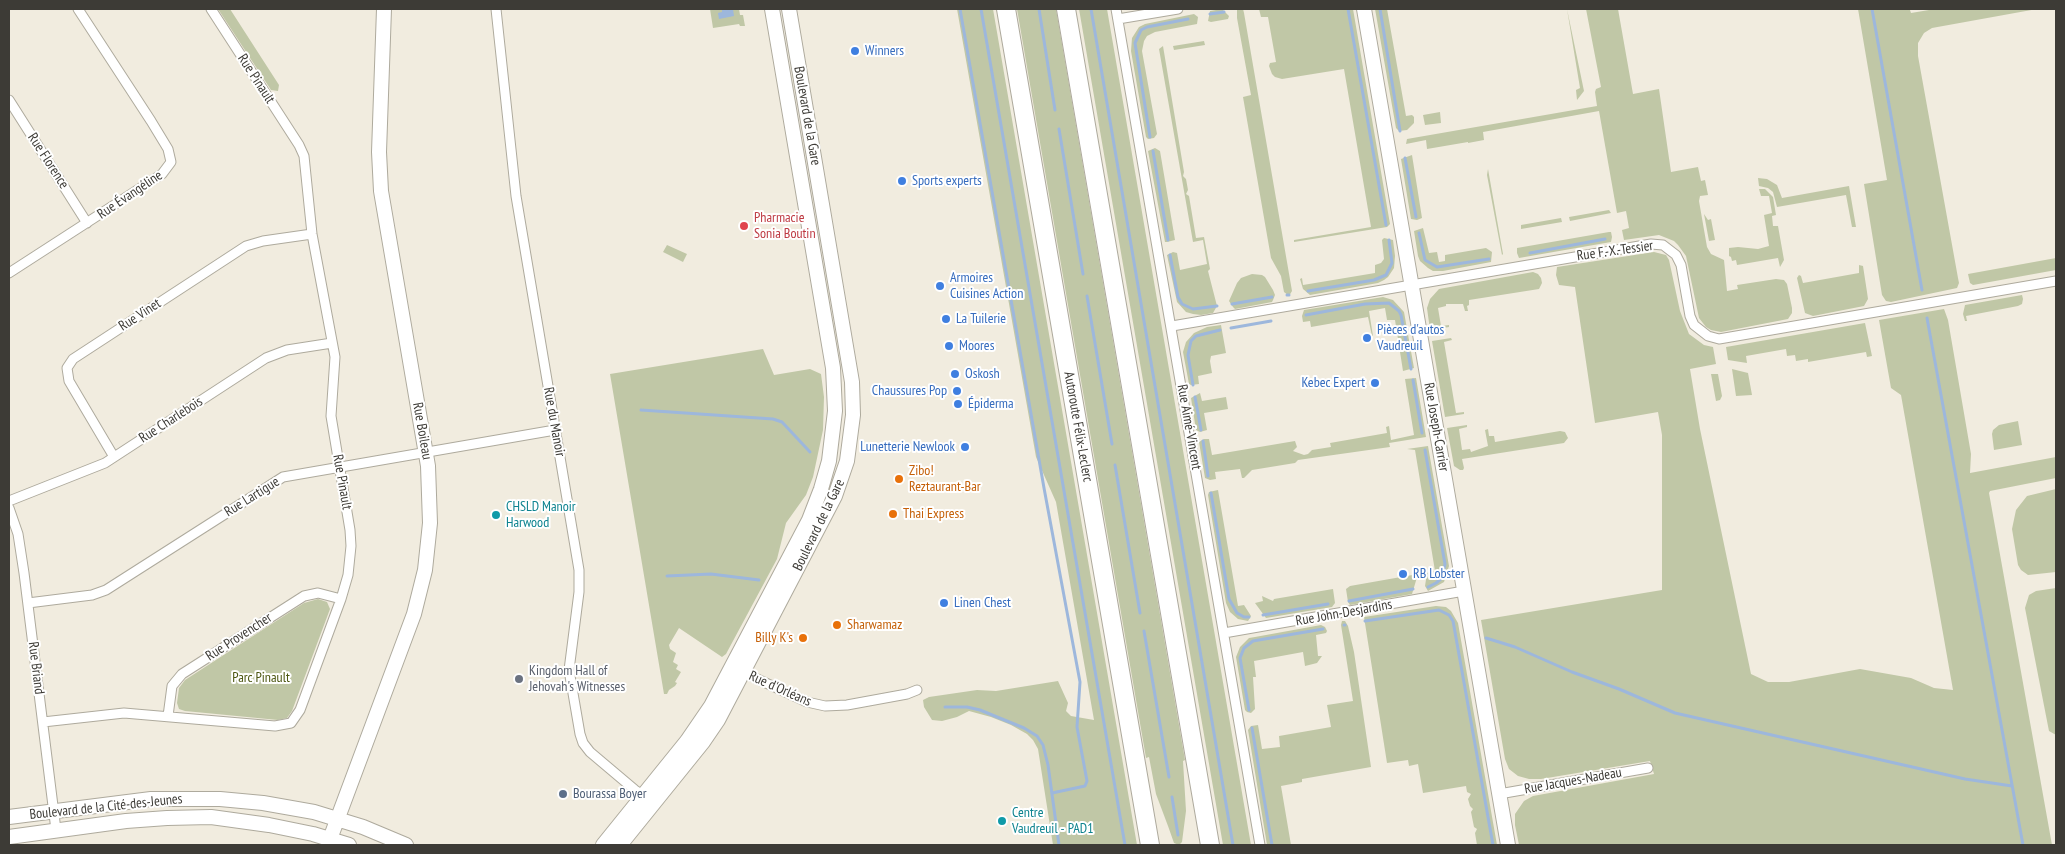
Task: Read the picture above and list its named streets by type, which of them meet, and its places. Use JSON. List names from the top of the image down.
{
  "streets": {
    "highway": ["Autoroute Félix-Leclerc"],
    "main road": [
      "Boulevard de la Gare",
      "Rue Joseph-Carrier",
      "Rue Boileau",
      "Boulevard de la Cité-des-Jeunes"
    ],
    "street": [
      "Rue Pinault",
      "Rue Florence",
      "Rue Évangéline",
      "Rue F.-X.-Tessier",
      "Rue Vinet",
      "Rue Charlebois",
      "Rue du Manoir",
      "Rue Aimé-Vincent",
      "Rue Lartigue",
      "Rue John-Desjardins",
      "Rue Provencher",
      "Rue Briand",
      "Rue d'Orléans",
      "Rue Jacques-Nadeau"
    ]
  },
  "crossings": [
    ["Rue Pinault", "Rue Vinet"],
    ["Rue Pinault", "Rue Charlebois"],
    ["Rue Pinault", "Rue Lartigue"],
    ["Rue Pinault", "Rue Provencher"],
    ["Rue Pinault", "Rue Briand"],
    ["Boulevard de la Gare", "Rue du Manoir"],
    ["Boulevard de la Gare", "Rue d'Orléans"],
    ["Rue Florence", "Rue Évangéline"],
    ["Rue F.-X.-Tessier", "Rue Aimé-Vincent"],
    ["Rue F.-X.-Tessier", "Rue Joseph-Carrier"],
    ["Rue Vinet", "Rue Charlebois"],
    ["Rue du Manoir", "Rue Lartigue"],
    ["Rue Aimé-Vincent", "Rue John-Desjardins"],
    ["Rue Joseph-Carrier", "Rue John-Desjardins"],
    ["Rue Joseph-Carrier", "Rue Jacques-Nadeau"],
    ["Rue Boileau", "Rue Lartigue"],
    ["Rue Boileau", "Boulevard de la Cité-des-Jeunes"],
    ["Rue Lartigue", "Rue Briand"],
    ["Rue Briand", "Boulevard de la Cité-des-Jeunes"]
  ],
  "parks": ["Parc Pinault"],
  "places": [
    "Winners",
    "Sports experts",
    "Pharmacie Sonia Boutin",
    "Armoires Cuisines Action",
    "La Tuilerie",
    "Pièces d'autos Vaudreuil",
    "Moores",
    "Oskosh",
    "Kebec Expert",
    "Chaussures Pop",
    "Épiderma",
    "Lunetterie Newlook",
    "Zibo! Reztaurant-Bar",
    "Thai Express",
    "CHSLD Manoir Harwood",
    "RB Lobster",
    "Linen Chest",
    "Sharwamaz",
    "Billy K's",
    "Kingdom Hall of Jehovah's Witnesses",
    "Bourassa Boyer",
    "Centre Vaudreuil - PAD1"
  ]
}
